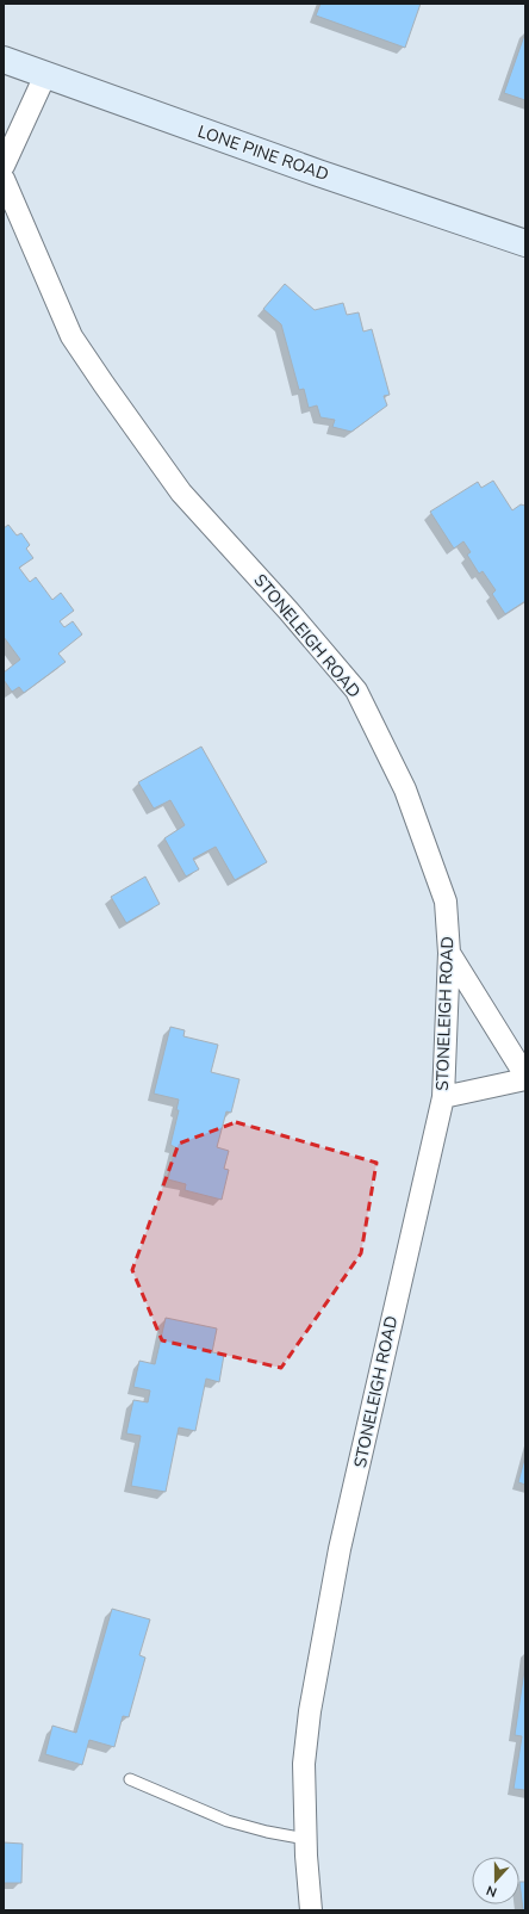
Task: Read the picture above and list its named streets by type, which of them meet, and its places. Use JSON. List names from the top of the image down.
{
  "streets": {
    "street": ["LONE PINE ROAD", "STONELEIGH ROAD"]
  },
  "north": "bottom"
}
